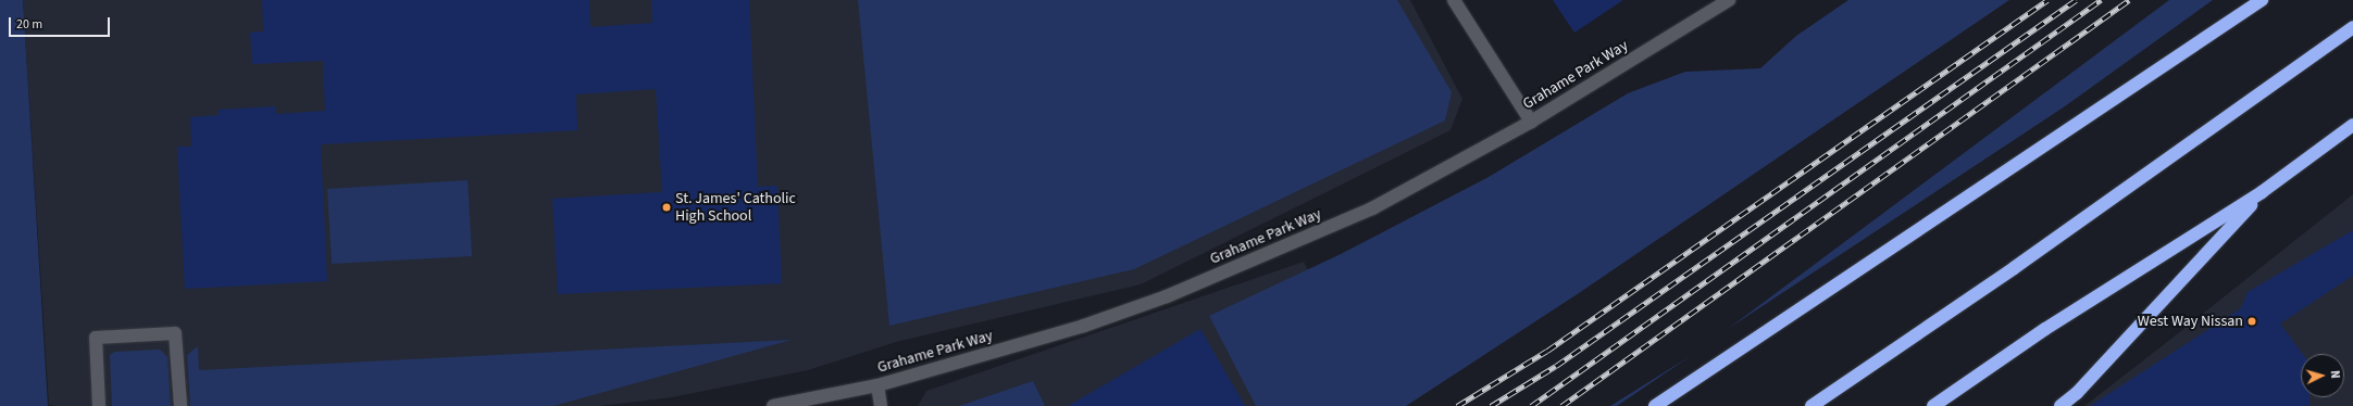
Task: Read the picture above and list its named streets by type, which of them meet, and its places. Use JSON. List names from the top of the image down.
{
  "streets": {
    "street": ["Grahame Park Way"]
  },
  "places": ["St. James' Catholic High School", "West Way Nissan"],
  "scale_bar": "20 m",
  "north": "right"
}
